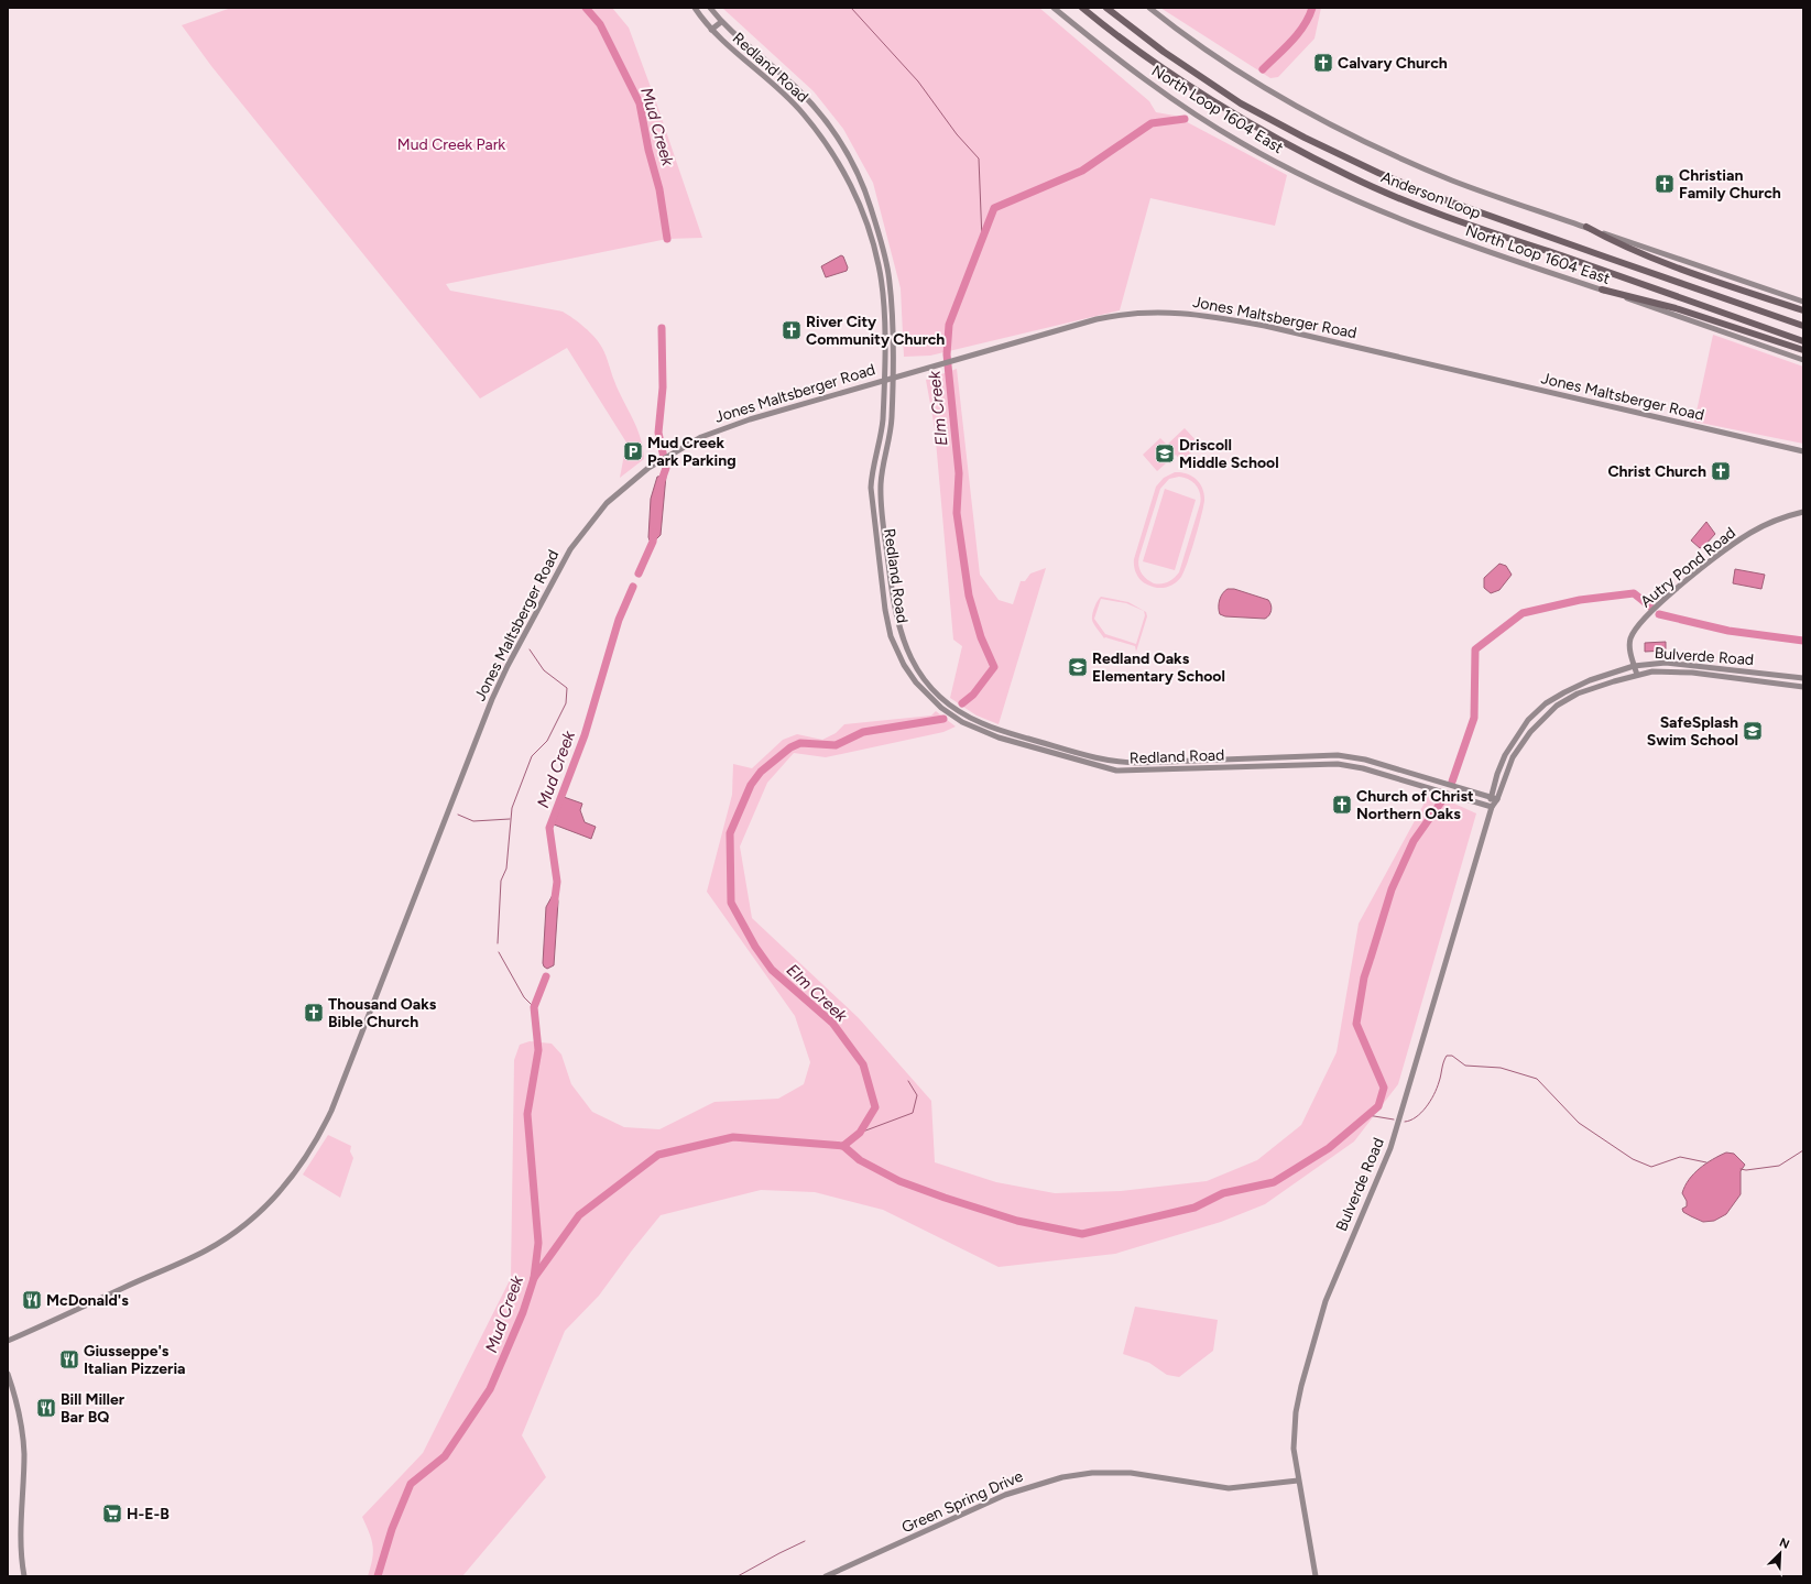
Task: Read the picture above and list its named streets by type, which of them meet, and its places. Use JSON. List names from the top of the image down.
{
  "streets": {
    "highway": ["Anderson Loop"],
    "main road": [
      "Redland Road",
      "North Loop 1604 East",
      "Jones Maltsberger Road",
      "Autry Pond Road",
      "Bulverde Road",
      "Green Spring Drive"
    ]
  },
  "crossings": [
    ["Redland Road", "Jones Maltsberger Road"],
    ["Redland Road", "Bulverde Road"],
    ["Autry Pond Road", "Bulverde Road"],
    ["Bulverde Road", "Green Spring Drive"]
  ],
  "water": ["Mud Creek", "Elm Creek"],
  "parks": ["Mud Creek Park"],
  "places": {
    "church": [
      "Calvary Church",
      "Christian Family Church",
      "River City Community Church",
      "Christ Church",
      "Church of Christ Northern Oaks",
      "Thousand Oaks Bible Church"
    ],
    "parking": ["Mud Creek Park Parking"],
    "school or university": ["Driscoll Middle School", "Redland Oaks Elementary School", "SafeSplash Swim School"],
    "restaurant": ["McDonald's", "Giusseppe's Italian Pizzeria", "Bill Miller Bar BQ"],
    "supermarket": ["H-E-B"]
  },
  "north": "top right"
}
